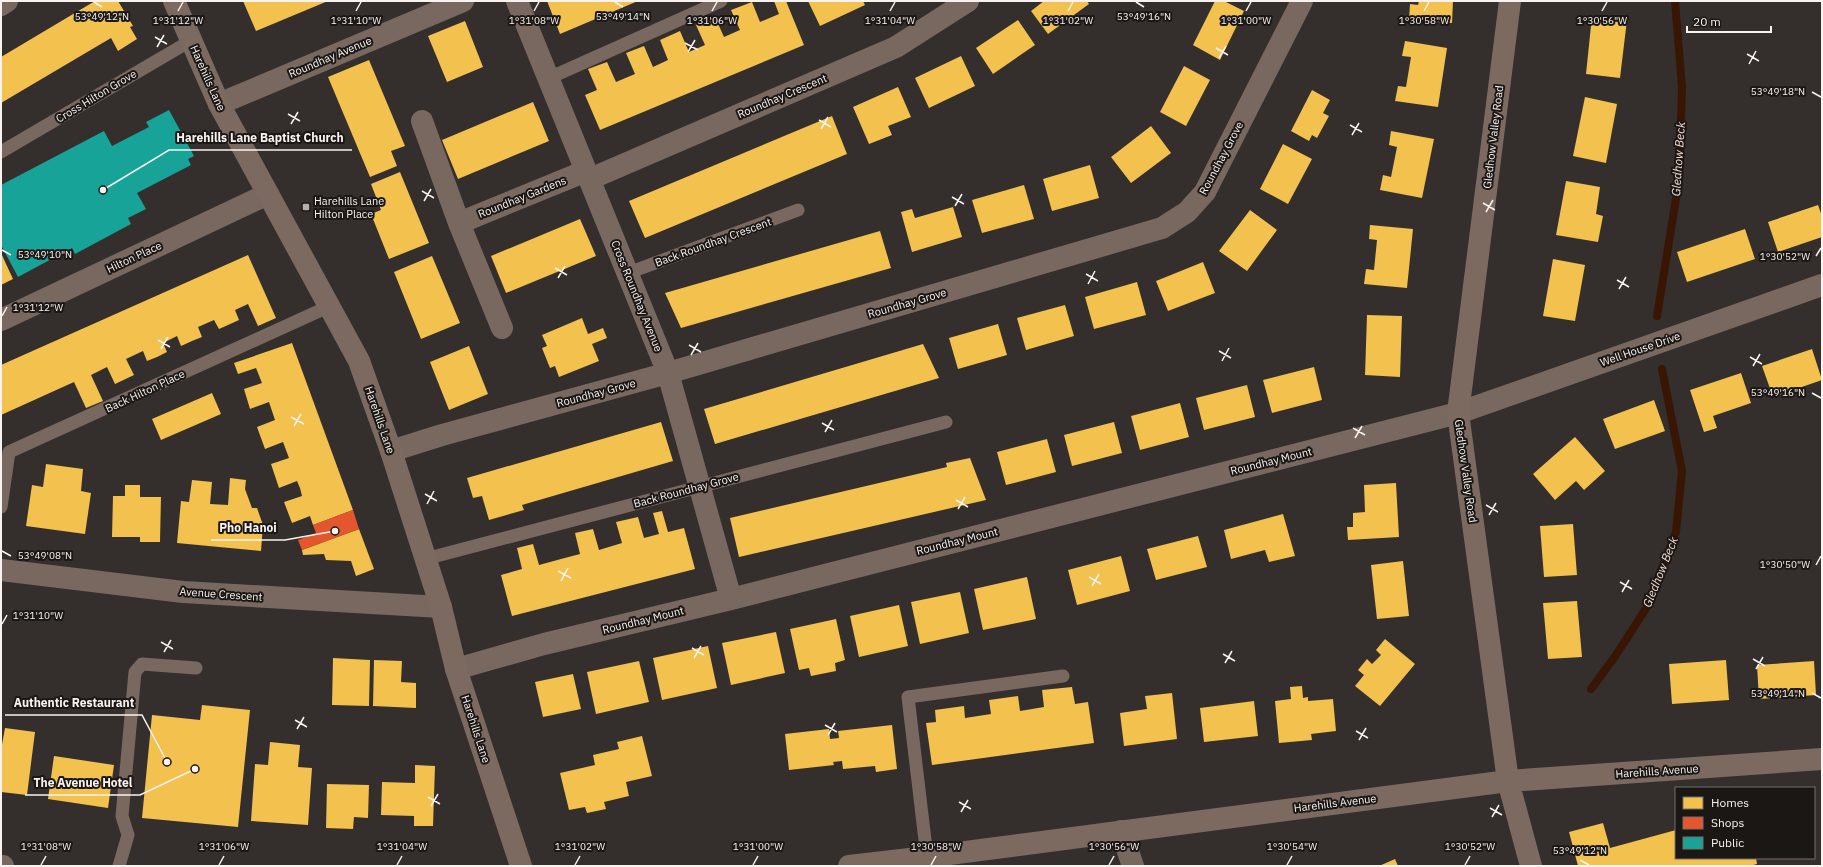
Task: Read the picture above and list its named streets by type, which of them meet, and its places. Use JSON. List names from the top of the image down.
{
  "streets": {
    "street": [
      "Roundhay Avenue",
      "Harehills Lane",
      "Roundhay Crescent",
      "Gledhow Valley Road",
      "Roundhay Grove",
      "Roundhay Gardens",
      "Hilton Place",
      "Cross Roundhay Avenue",
      "Well House Drive",
      "Roundhay Mount",
      "Avenue Crescent",
      "Harehills Avenue"
    ],
    "lane": [
      "Cross Hilton Grove",
      "Back Roundhay Crescent",
      "Back Hilton Place",
      "Back Roundhay Grove"
    ]
  },
  "crossings": [
    ["Roundhay Avenue", "Harehills Lane"],
    ["Harehills Lane", "Cross Hilton Grove"],
    ["Harehills Lane", "Roundhay Grove"],
    ["Harehills Lane", "Hilton Place"],
    ["Harehills Lane", "Back Hilton Place"],
    ["Harehills Lane", "Roundhay Mount"],
    ["Harehills Lane", "Back Roundhay Grove"],
    ["Harehills Lane", "Avenue Crescent"],
    ["Roundhay Crescent", "Roundhay Gardens"],
    ["Roundhay Crescent", "Cross Roundhay Avenue"],
    ["Gledhow Valley Road", "Well House Drive"],
    ["Gledhow Valley Road", "Roundhay Mount"],
    ["Gledhow Valley Road", "Harehills Avenue"],
    ["Roundhay Grove", "Cross Roundhay Avenue"],
    ["Roundhay Gardens", "Cross Roundhay Avenue"],
    ["Back Roundhay Crescent", "Cross Roundhay Avenue"],
    ["Cross Roundhay Avenue", "Roundhay Mount"],
    ["Cross Roundhay Avenue", "Back Roundhay Grove"],
    ["Well House Drive", "Roundhay Mount"]
  ],
  "water": ["Gledhow Beck"],
  "places": {
    "other": [
      "Harehills Lane Baptist Church",
      "Pho Hanoi",
      "Authentic Restaurant",
      "The Avenue Hotel"
    ],
    "transit": ["Harehills Lane Hilton Place"]
  },
  "legend": ["Homes", "Shops", "Public"],
  "scale_bar": "20 m",
  "coordinates": [
    "53°49'12\"N",
    "53°49'14\"N",
    "53°49'16\"N",
    "1°31'12\"W",
    "1°31'10\"W",
    "1°31'08\"W",
    "1°31'06\"W",
    "1°31'04\"W",
    "1°31'02\"W",
    "1°31'00\"W",
    "1°30'58\"W",
    "1°30'56\"W",
    "53°49'18\"N",
    "53°49'10\"N",
    "1°30'52\"W",
    "53°49'08\"N",
    "1°30'50\"W",
    "1°30'54\"W"
  ]
}
